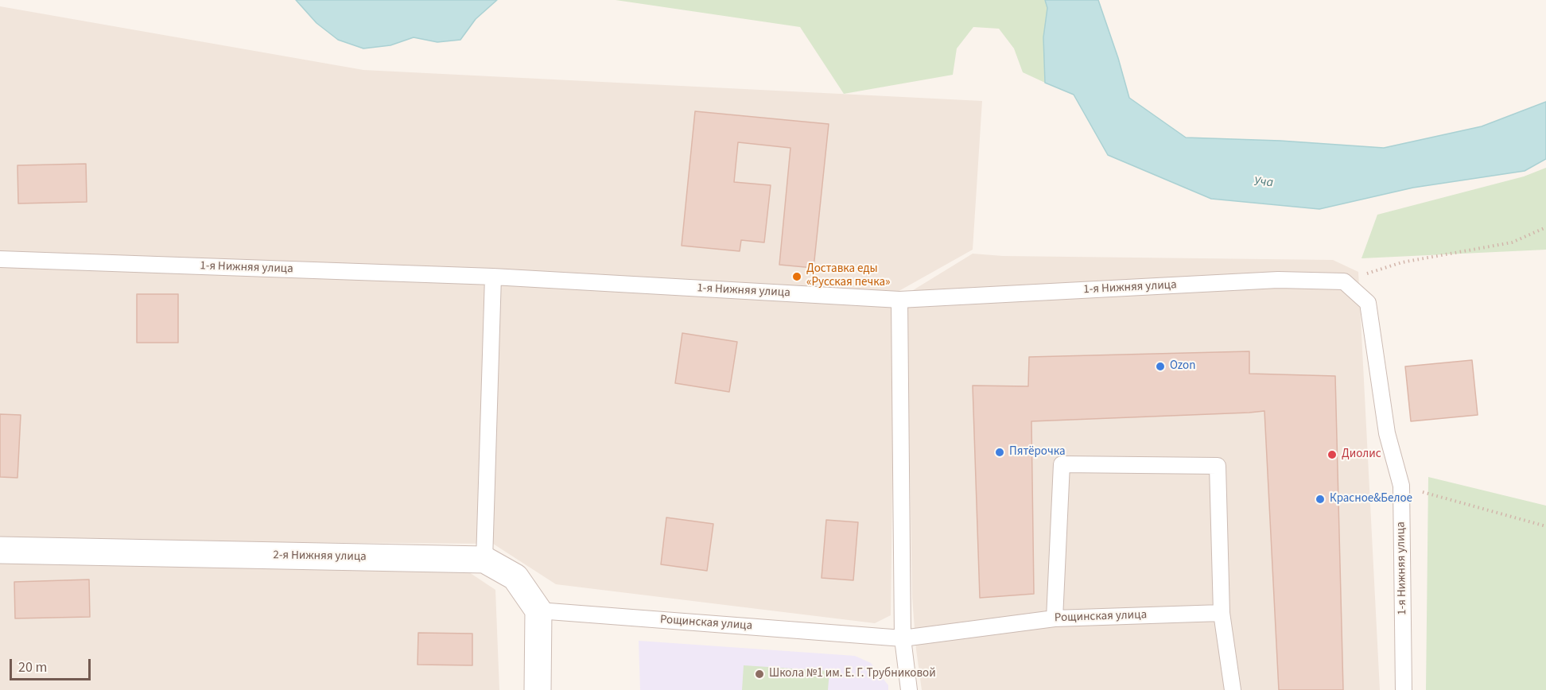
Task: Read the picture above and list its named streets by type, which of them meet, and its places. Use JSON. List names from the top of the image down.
{
  "streets": {
    "street": ["2-я Нижняя улица"],
    "lane": ["1-я Нижняя улица", "Рощинская улица"]
  },
  "crossings": [
    ["2-я Нижняя улица", "Рощинская улица"]
  ],
  "water": ["Уча"],
  "places": [
    "Доставка еды «Русская печка»",
    "Ozon",
    "Пятёрочка",
    "Диолис",
    "Красное&Белое",
    "Школа №1 им. Е. Г. Трубниковой"
  ],
  "scale_bar": "20 m"
}
